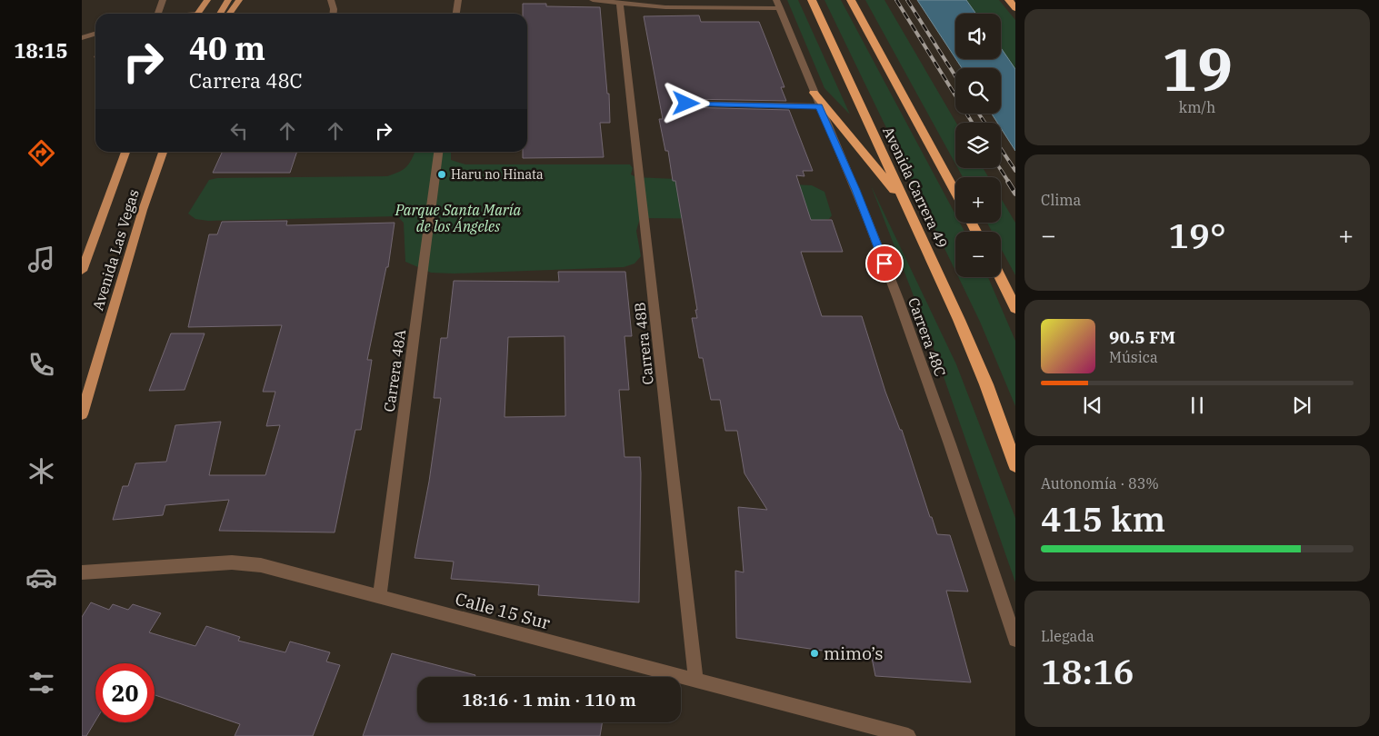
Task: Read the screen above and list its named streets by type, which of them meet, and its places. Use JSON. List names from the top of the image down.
{
  "streets": {
    "highway": ["Avenida Carrera 49"],
    "main road": ["Avenida Las Vegas"],
    "street": [
      "Carrera 48C",
      "Carrera 48B",
      "Carrera 48A",
      "Calle 15 Sur"
    ]
  },
  "crossings": [
    ["Carrera 48B", "Calle 15 Sur"],
    ["Carrera 48A", "Calle 15 Sur"]
  ],
  "parks": ["Parque Santa María de los Ángeles"],
  "places": ["Haru no Hinata", "mimo’s"],
  "page": {
    "tabs": "18:15",
    "tile": [
      ["19", "km/h"],
      "Clima",
      ["Autonomía · 83%", "415 km"],
      ["Llegada", "18:16"]
    ],
    "map_buttons": ["+", "−"],
    "turn": ["40 m", "Carrera 48C"],
    "heat": ["−", "19°", "+"],
    "song": ["90.5 FM", "Música"],
    "limit": "20",
    "trip": "18:16 · 1 min · 110 m"
  }
}
